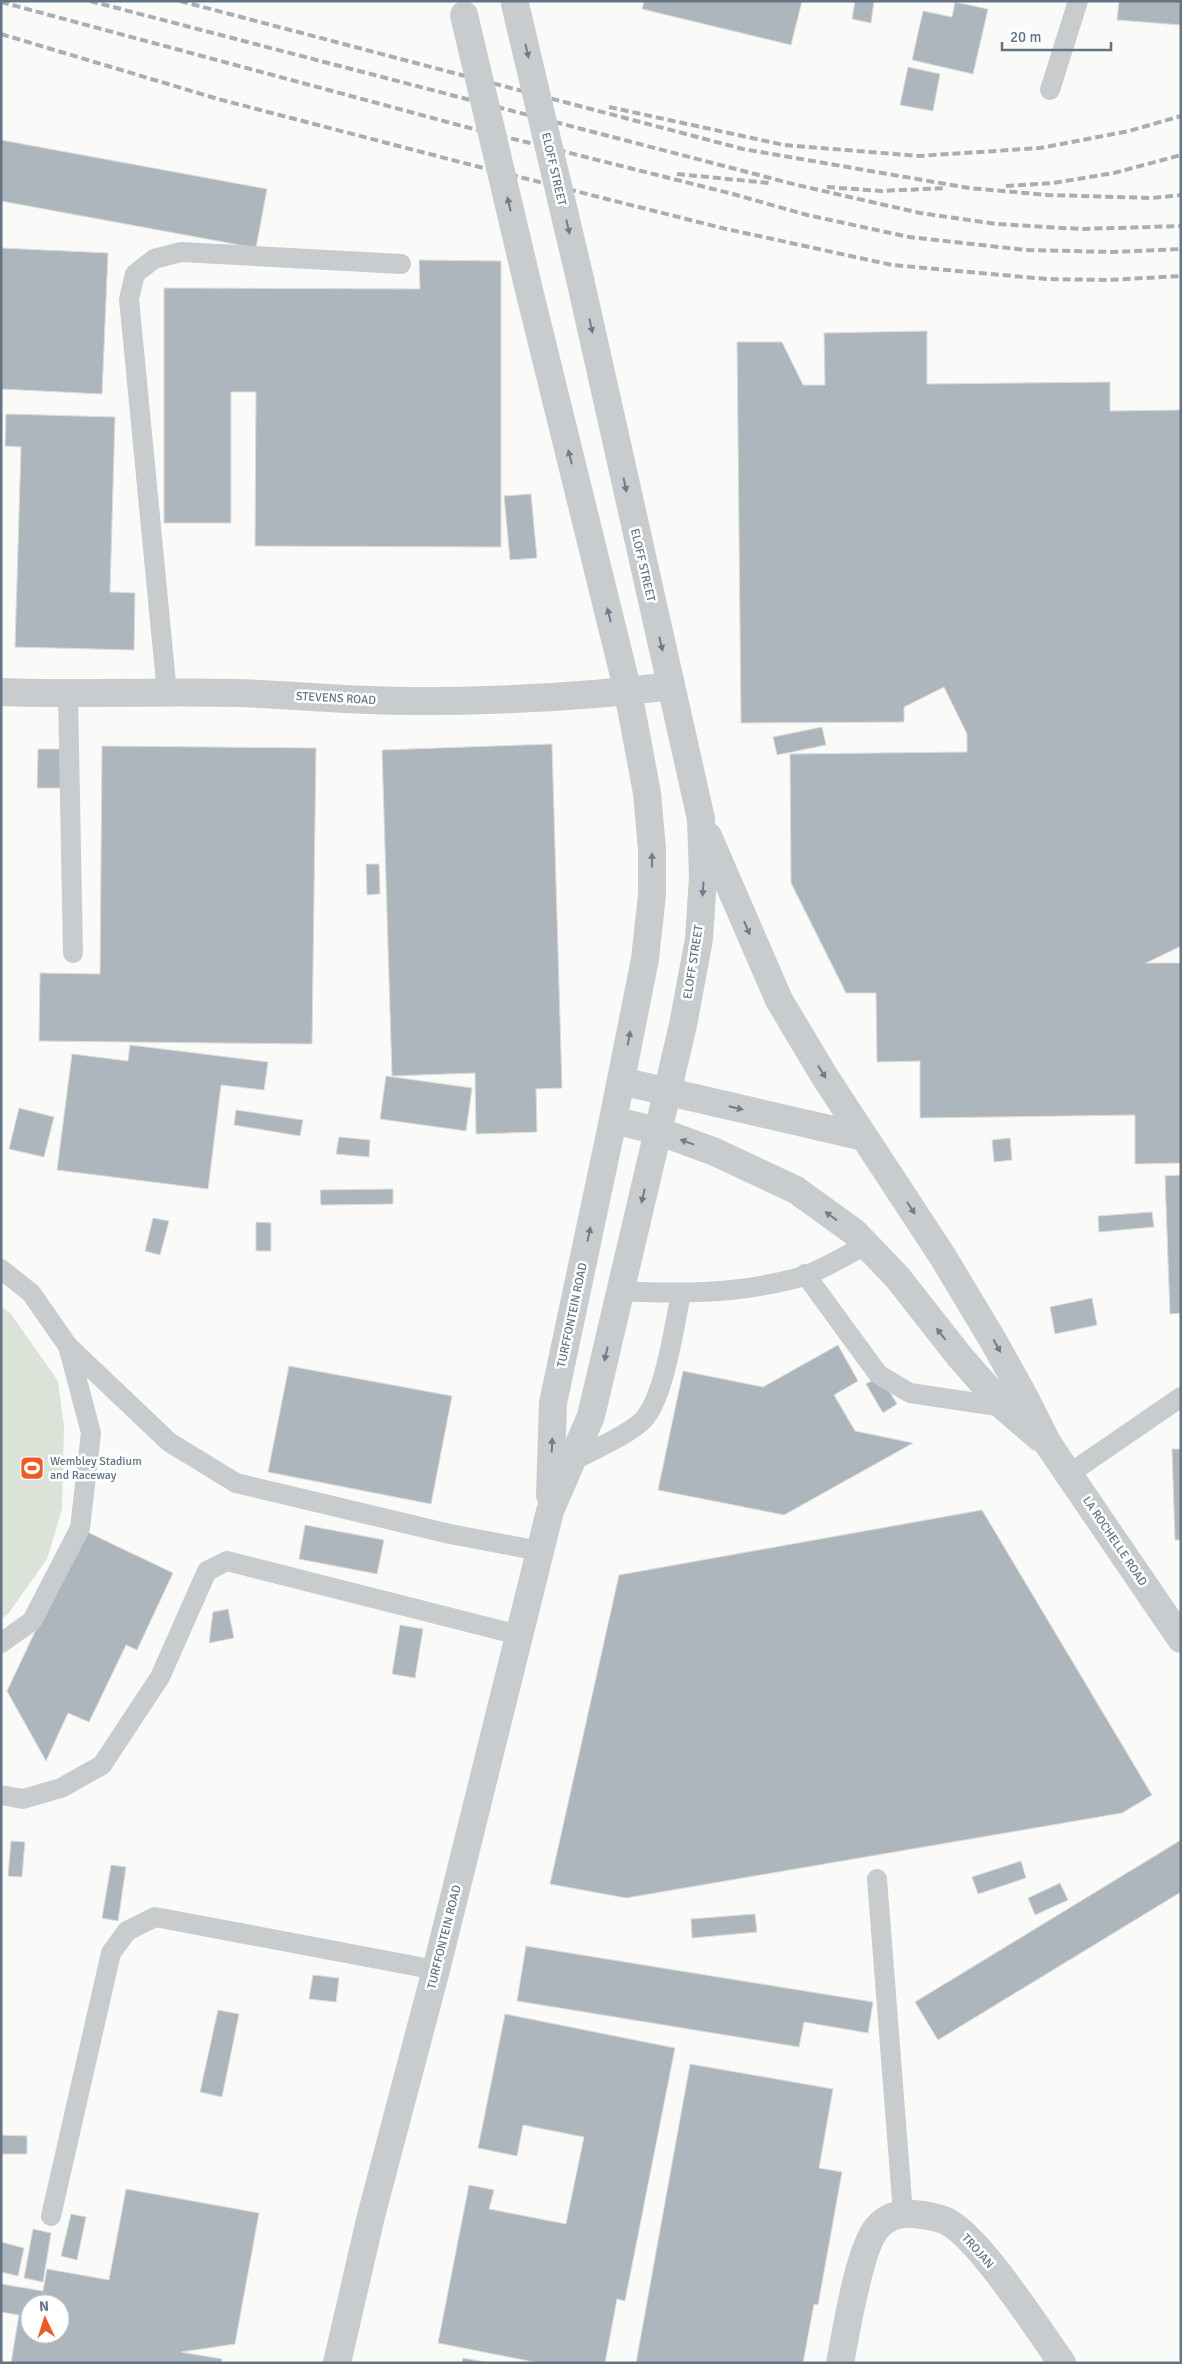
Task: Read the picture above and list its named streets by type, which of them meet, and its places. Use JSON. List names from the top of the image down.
{
  "streets": {
    "street": [
      "ELOFF STREET",
      "STEVENS ROAD",
      "TURFFONTEIN ROAD",
      "LA ROCHELLE ROAD",
      "TROJAN"
    ]
  },
  "crossings": [
    ["ELOFF STREET", "STEVENS ROAD"],
    ["ELOFF STREET", "TURFFONTEIN ROAD"]
  ],
  "places": {
    "sports": ["Wembley Stadium and Raceway"]
  },
  "scale_bar": "20 m",
  "north": "top"
}
